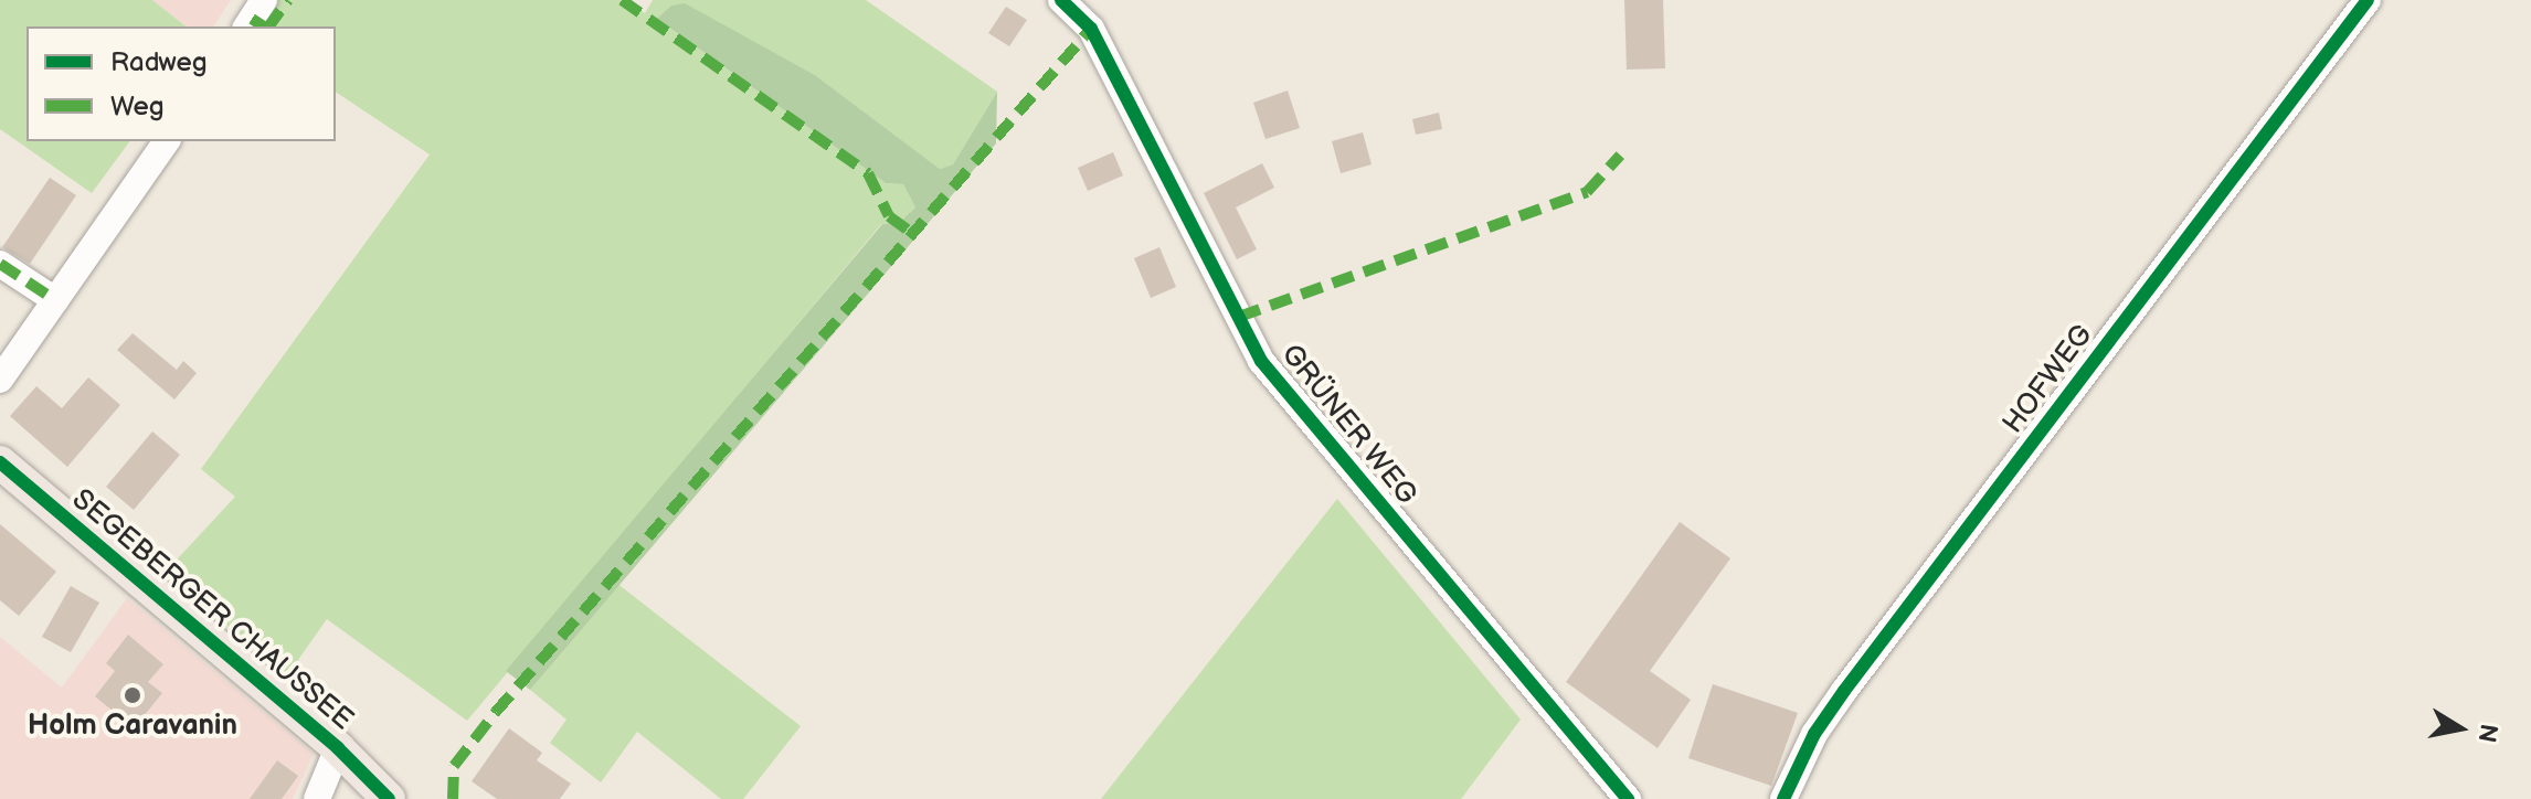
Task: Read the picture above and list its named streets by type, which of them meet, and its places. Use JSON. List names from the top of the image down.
{
  "streets": {
    "main road": ["SEGEBERGER CHAUSSEE"],
    "street": ["HOFWEG", "GRÜNER WEG"]
  },
  "places": ["Holm Caravanin"],
  "legend": ["Radweg", "Weg"],
  "north": "right"
}
